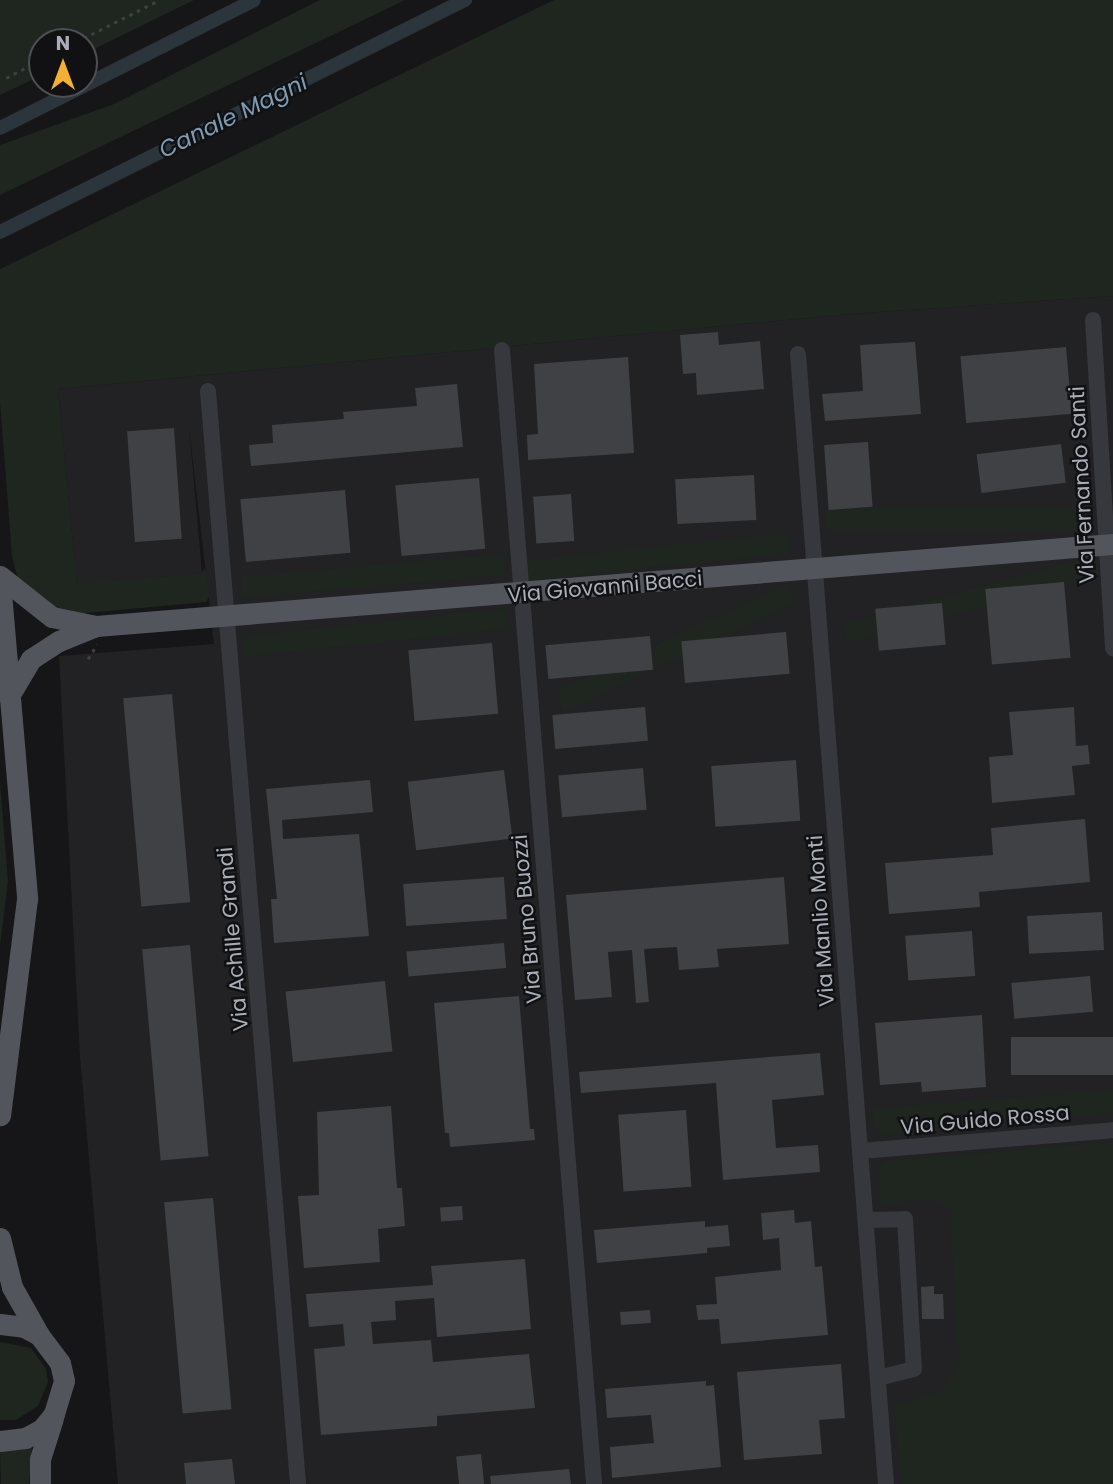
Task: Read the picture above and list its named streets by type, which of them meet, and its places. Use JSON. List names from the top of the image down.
{
  "streets": {
    "main road": ["Via Giovanni Bacci"],
    "street": [
      "Via Fernando Santi",
      "Via Bruno Buozzi",
      "Via Manlio Monti",
      "Via Achille Grandi",
      "Via Guido Rossa"
    ]
  },
  "crossings": [
    ["Via Fernando Santi", "Via Giovanni Bacci"],
    ["Via Giovanni Bacci", "Via Bruno Buozzi"],
    ["Via Giovanni Bacci", "Via Manlio Monti"],
    ["Via Giovanni Bacci", "Via Achille Grandi"],
    ["Via Manlio Monti", "Via Guido Rossa"]
  ],
  "water": ["Canale Magni"],
  "north": "top"
}
